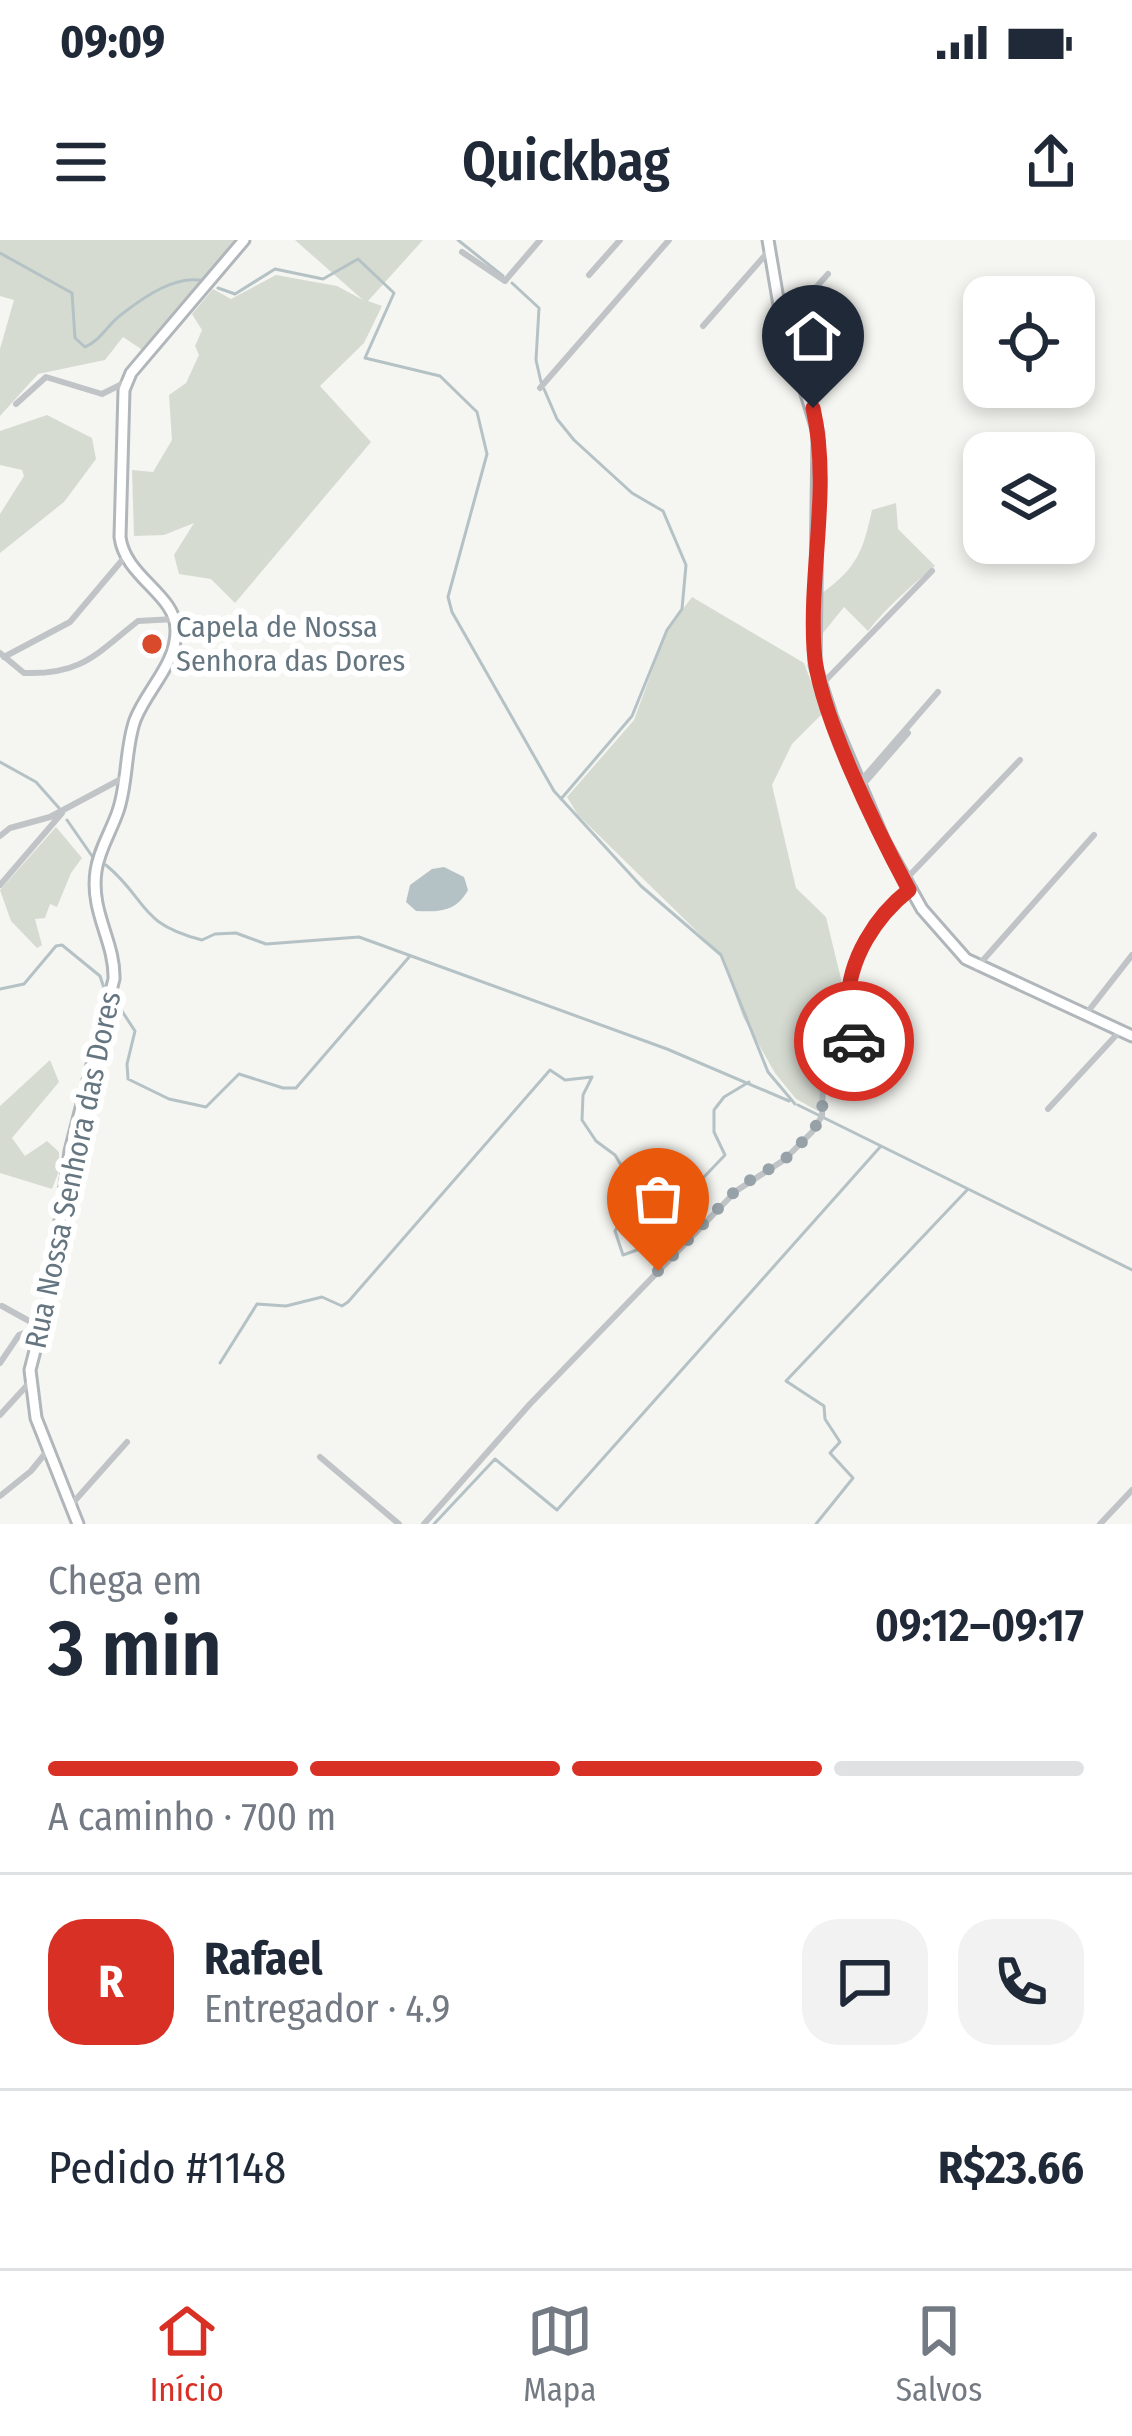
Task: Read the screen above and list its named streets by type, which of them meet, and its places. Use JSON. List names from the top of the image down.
{
  "streets": {
    "street": ["Rua Nossa Senhora das Dores"]
  },
  "places": ["Capela de Nossa Senhora das Dores"],
  "page": {
    "status": "09:09",
    "header": "Quickbag",
    "heading": ["3 min", "Chega em", "09:12–09:17"],
    "panel": [
      "Rafael",
      "Entregador · 4.9",
      "Pedido #1148",
      "R$23.66"
    ],
    "bar": "A caminho · 700 m",
    "round": "R",
    "tabs": ["Início", "Mapa", "Salvos"]
  }
}
